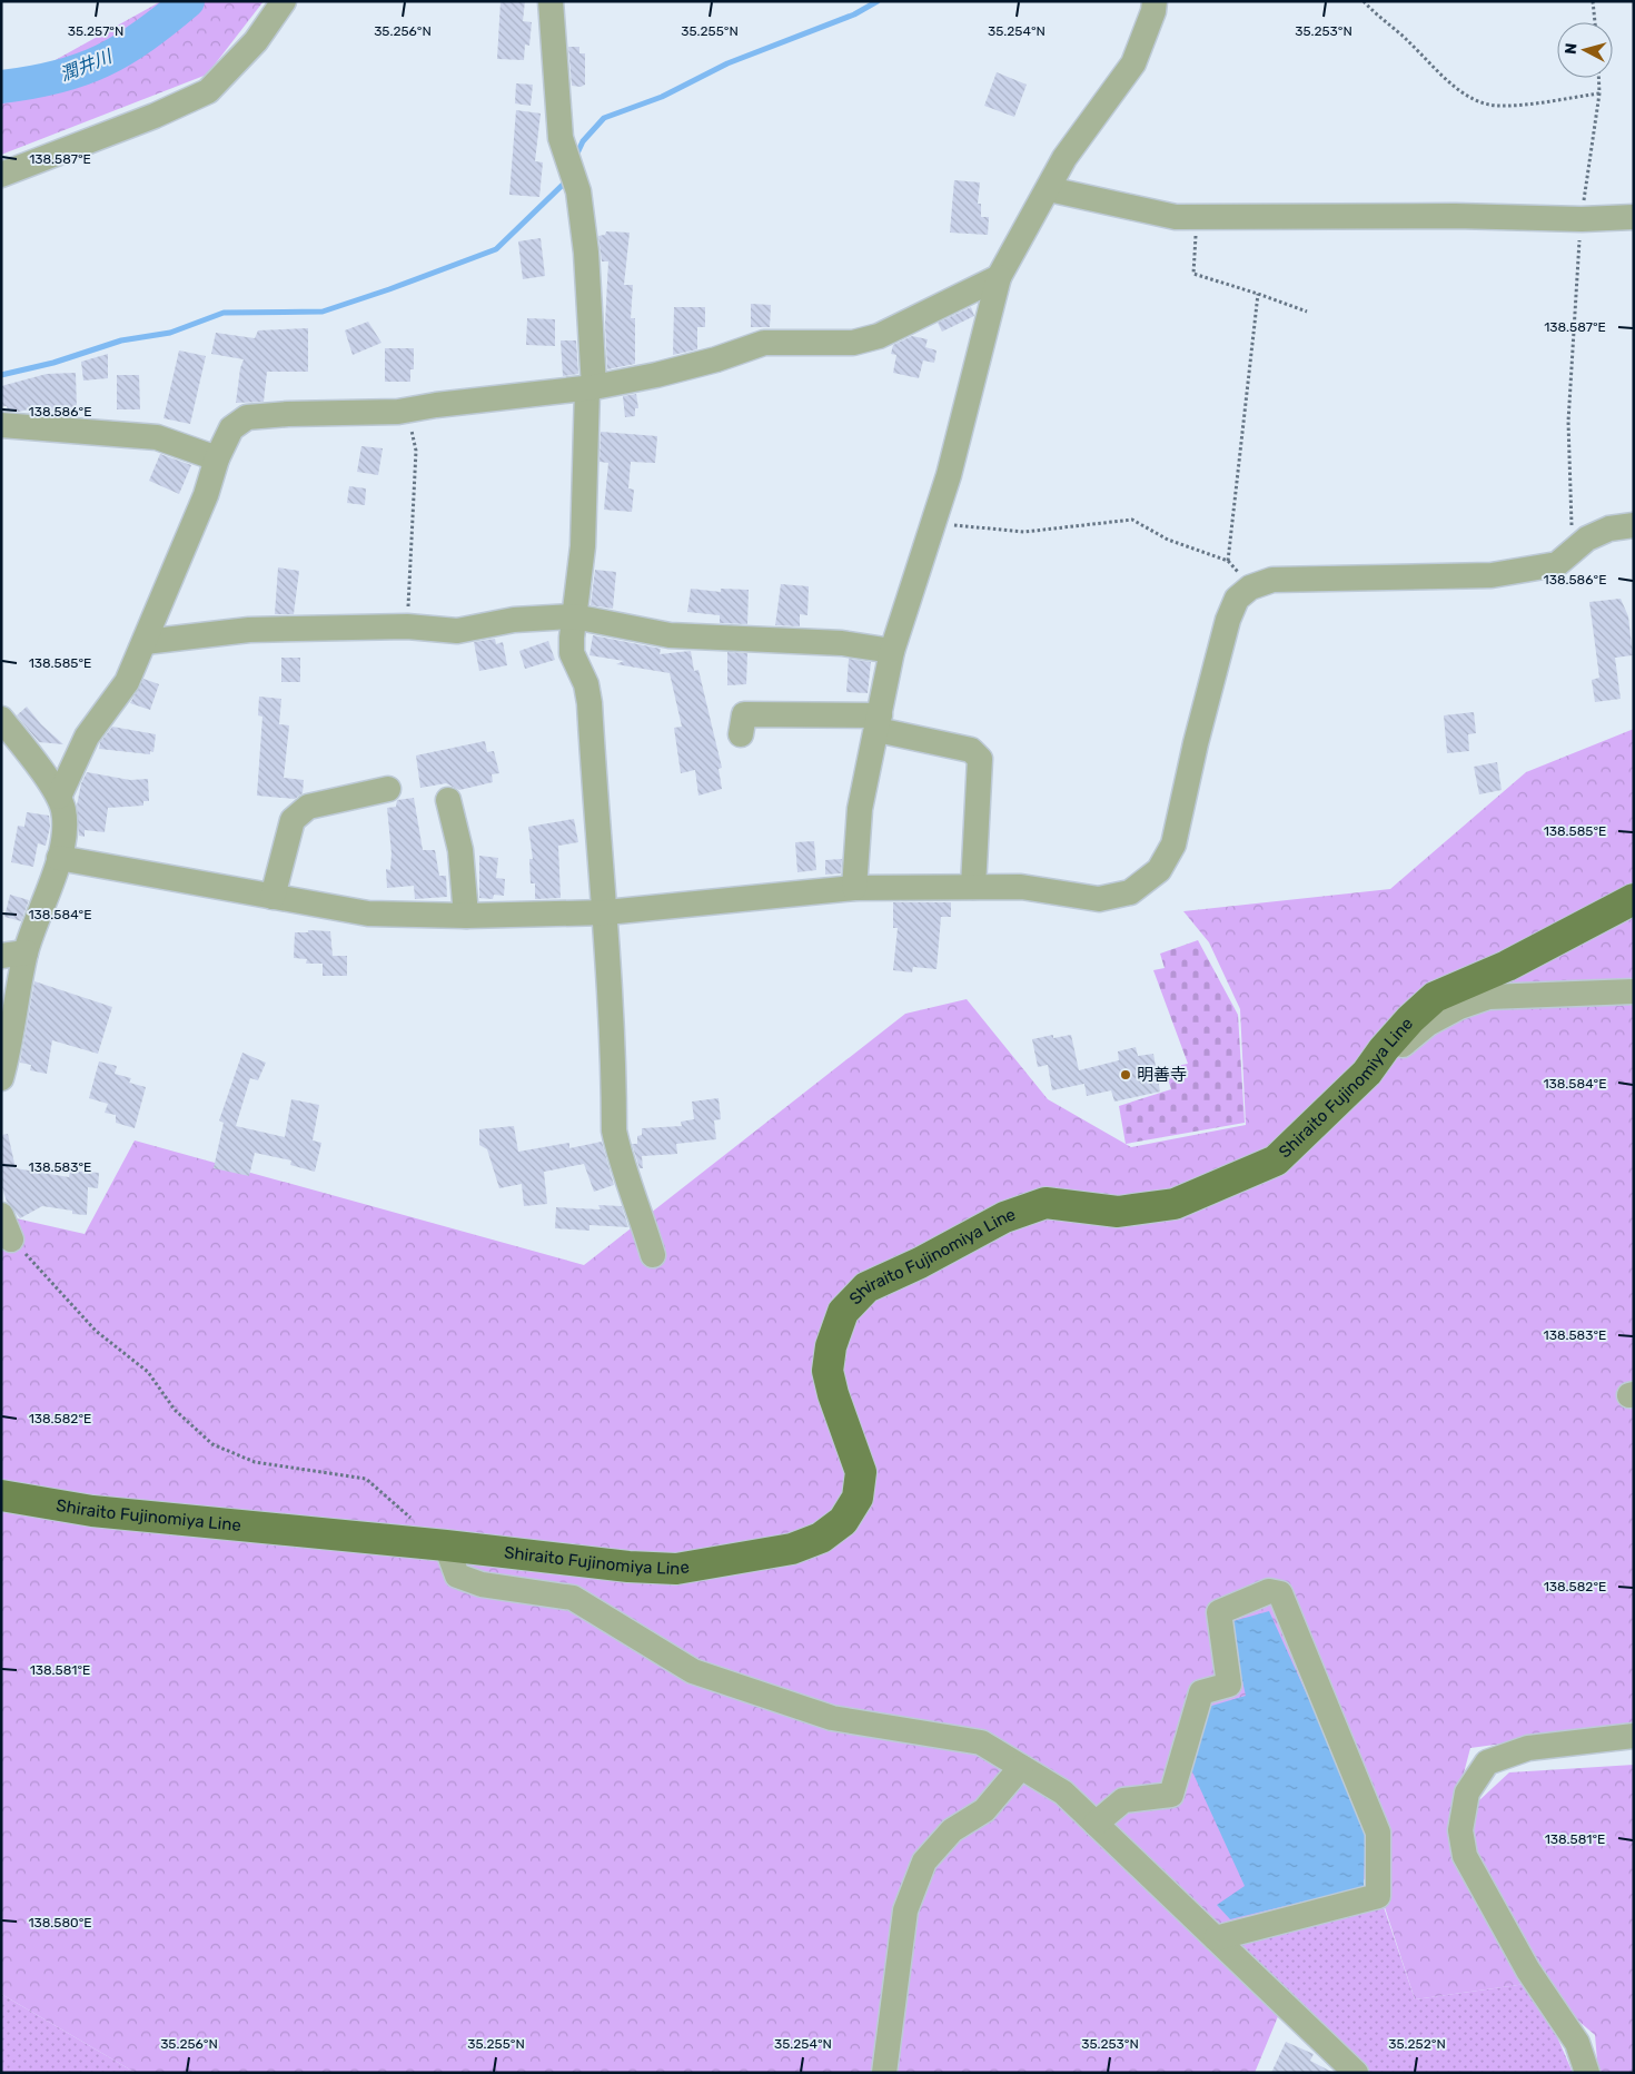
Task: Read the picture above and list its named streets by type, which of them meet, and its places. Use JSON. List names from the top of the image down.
{
  "streets": {
    "main road": ["Shiraito Fujinomiya Line"]
  },
  "water": ["潤井川"],
  "places": ["明善寺"],
  "north": "left",
  "coordinates": [
    "35.257°N",
    "35.256°N",
    "35.255°N",
    "35.254°N",
    "35.253°N",
    "138.587°E",
    "138.586°E",
    "138.585°E",
    "138.584°E",
    "138.583°E",
    "138.582°E",
    "138.581°E",
    "138.580°E",
    "35.252°N"
  ]
}
